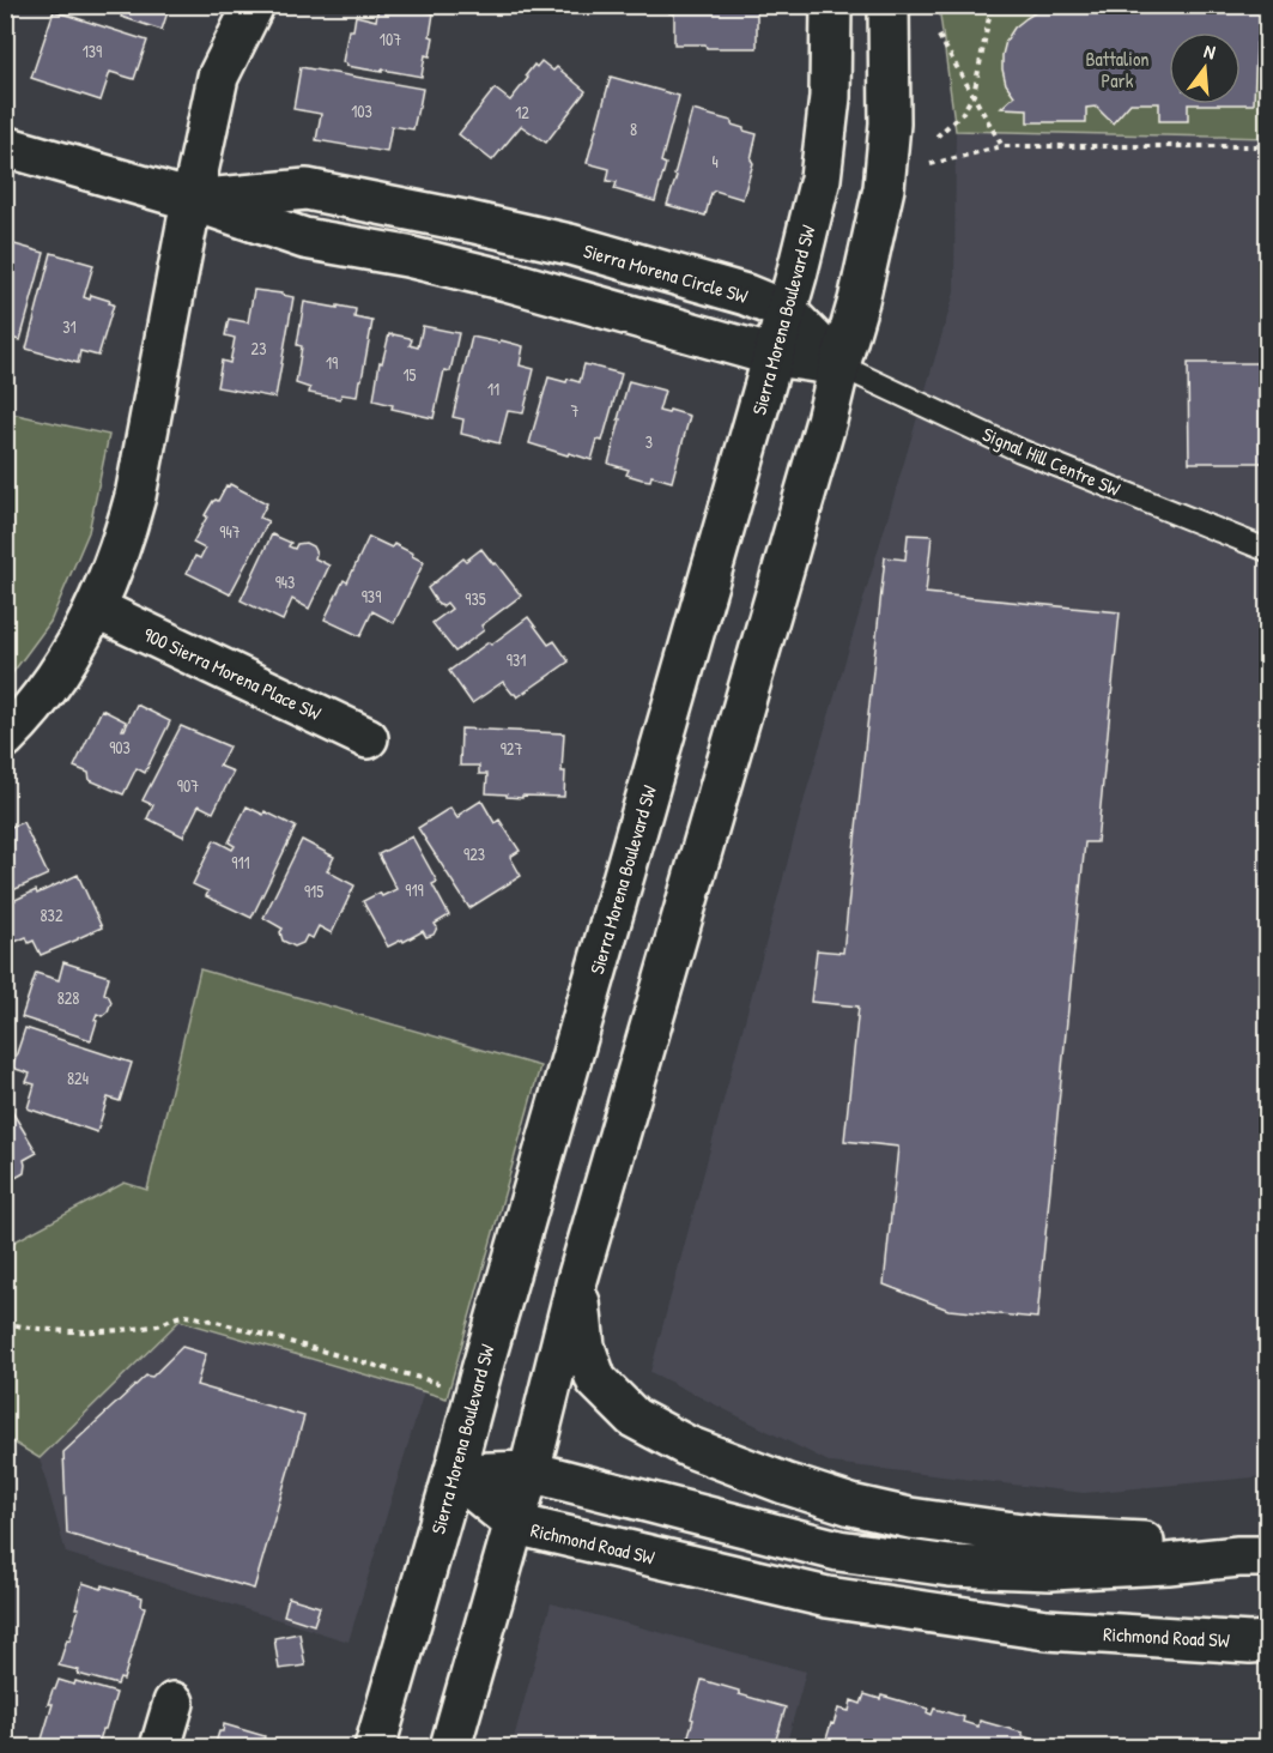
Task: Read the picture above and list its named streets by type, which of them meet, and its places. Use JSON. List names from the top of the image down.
{
  "streets": {
    "street": [
      "Sierra Morena Circle SW",
      "Sierra Morena Boulevard SW",
      "900 Sierra Morena Place SW",
      "Richmond Road SW"
    ],
    "lane": ["Signal Hill Centre SW"]
  },
  "crossings": [
    ["Sierra Morena Circle SW", "Sierra Morena Boulevard SW"],
    ["Sierra Morena Circle SW", "Signal Hill Centre SW"],
    ["Sierra Morena Boulevard SW", "Richmond Road SW"]
  ],
  "parks": ["Battalion Park"],
  "house_numbers": [
    "107",
    "139",
    "103",
    "12",
    "8",
    "4",
    "31",
    "23",
    "19",
    "15",
    "11",
    "7",
    "3",
    "947",
    "943",
    "939",
    "935",
    "931",
    "903",
    "927",
    "907",
    "923",
    "911",
    "919",
    "915",
    "832",
    "828",
    "824"
  ],
  "north": "top"
}
